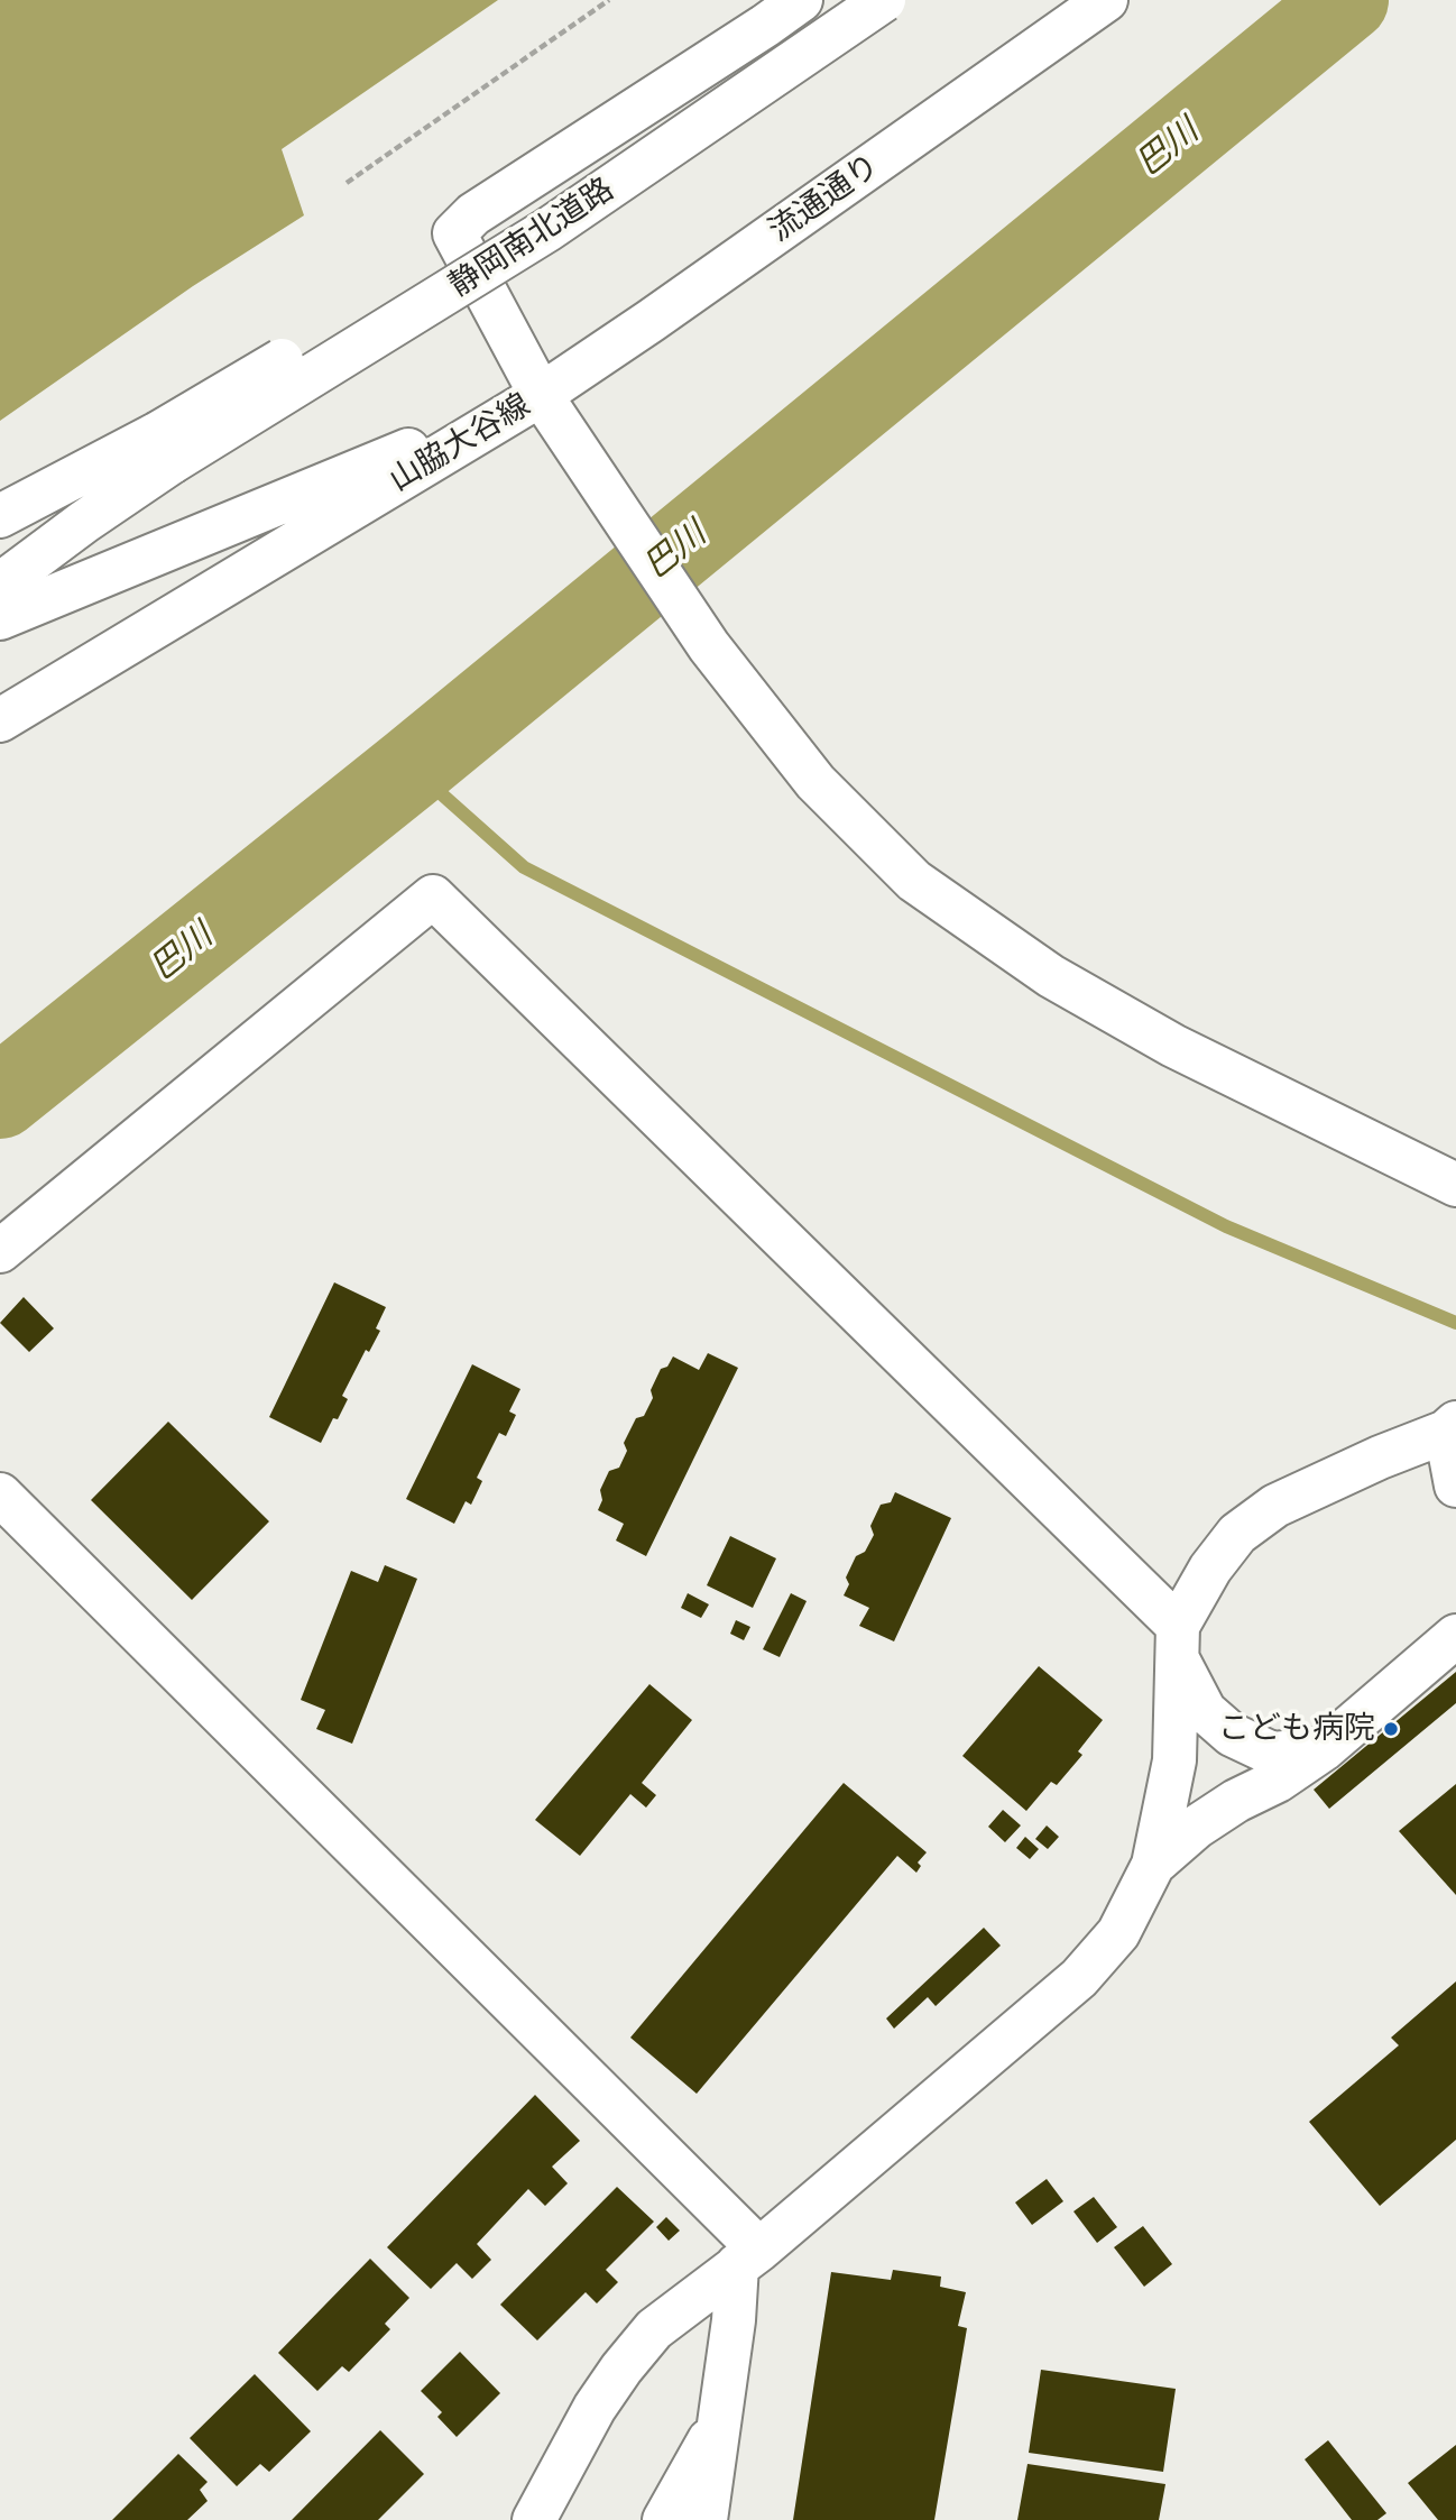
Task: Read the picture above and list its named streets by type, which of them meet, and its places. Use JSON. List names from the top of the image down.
{
  "streets": {
    "main road": ["流通通り", "静岡南北道路", "山脇大谷線"]
  },
  "crossings": [
    ["流通通り", "山脇大谷線"]
  ],
  "water": ["巴川"],
  "places": ["こども病院"]
}
